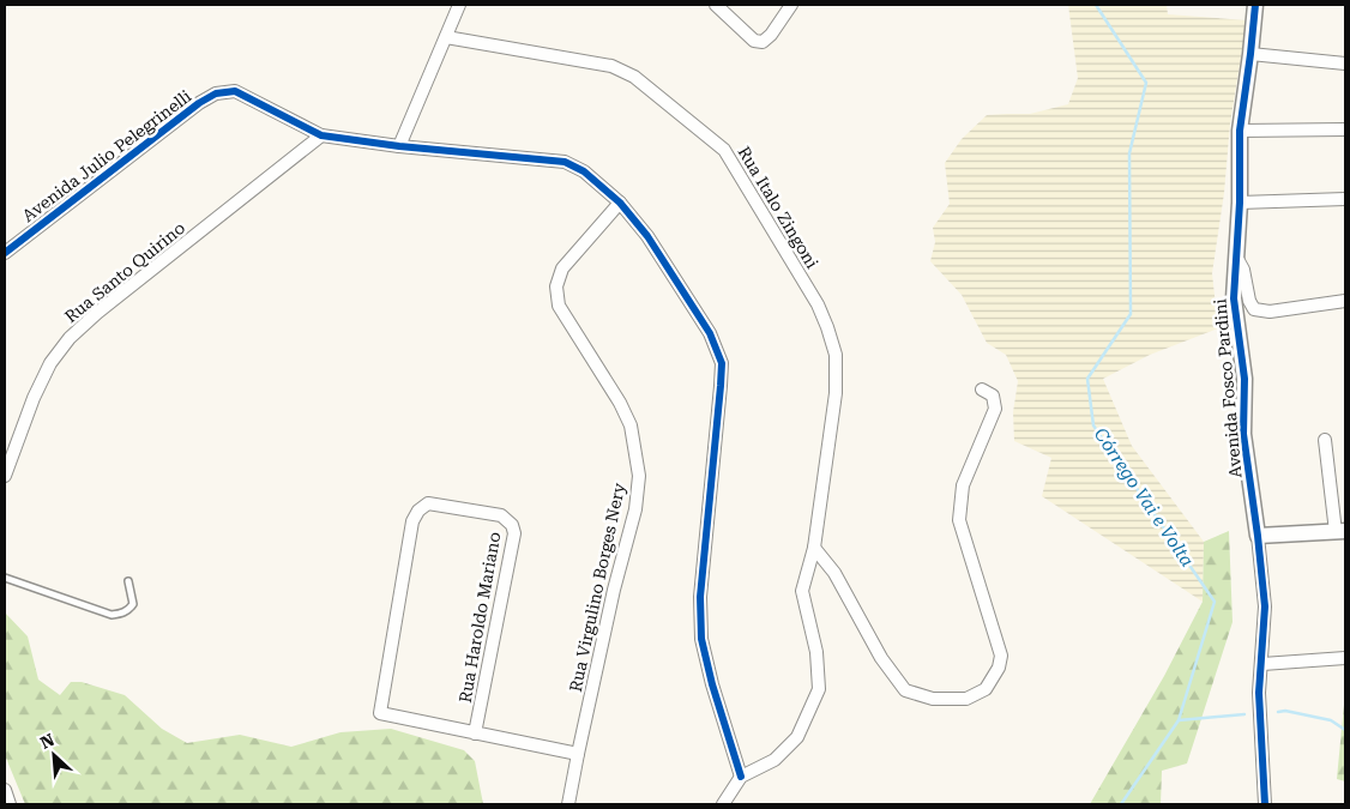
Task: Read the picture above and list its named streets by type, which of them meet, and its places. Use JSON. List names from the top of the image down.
{
  "streets": {
    "street": [
      "Avenida Julio Pelegrinelli",
      "Rua Italo Zingoni",
      "Rua Santo Quirino",
      "Avenida Fosco Pardini",
      "Rua Virgulino Borges Nery",
      "Rua Haroldo Mariano"
    ]
  },
  "crossings": [
    ["Avenida Julio Pelegrinelli", "Rua Italo Zingoni"],
    ["Avenida Julio Pelegrinelli", "Rua Santo Quirino"],
    ["Avenida Julio Pelegrinelli", "Rua Virgulino Borges Nery"]
  ],
  "water": ["Córrego Vai e Volta"],
  "north": "top left"
}
